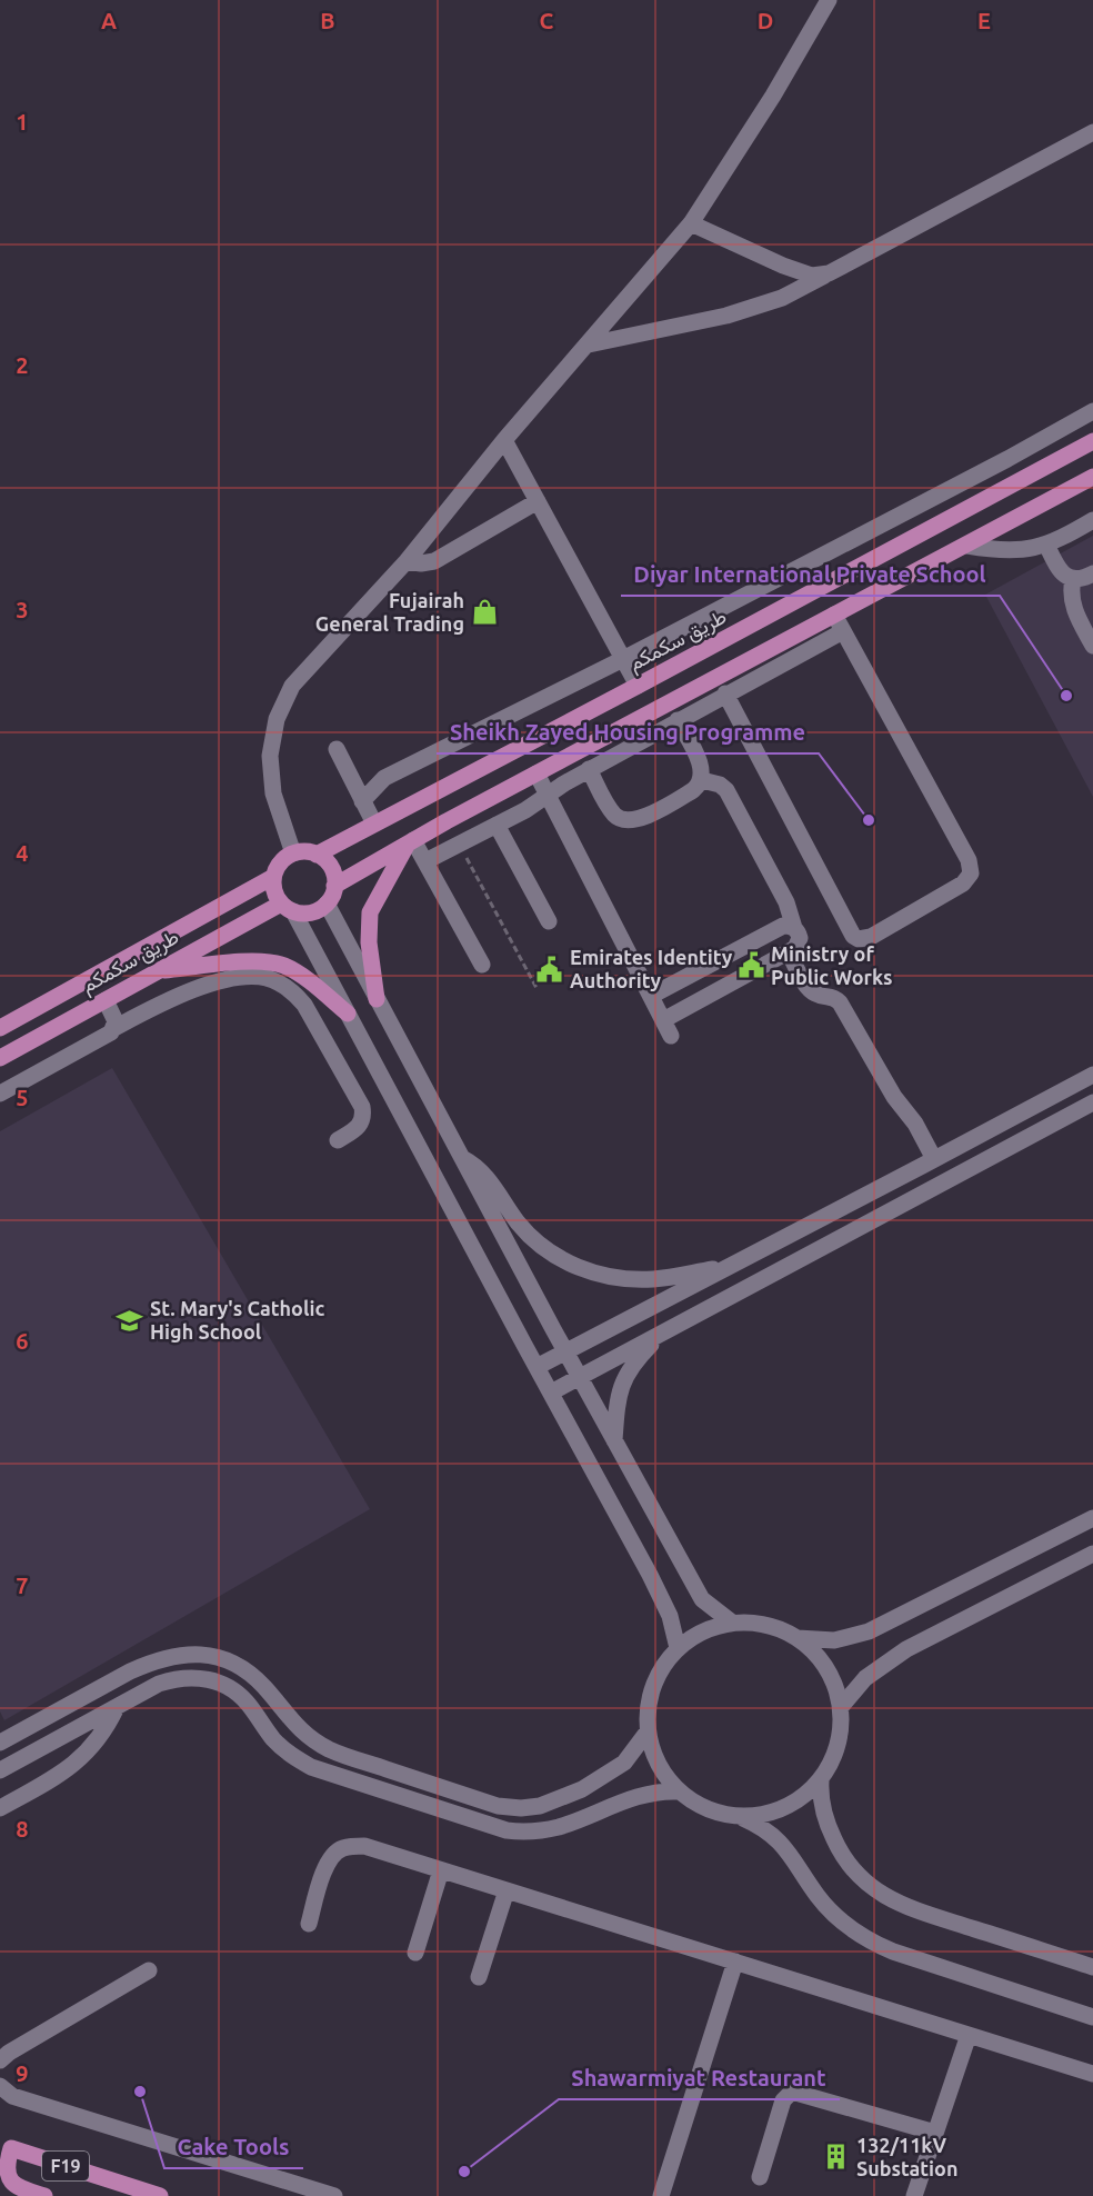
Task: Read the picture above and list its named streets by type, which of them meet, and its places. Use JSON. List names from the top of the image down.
{
  "streets": {
    "main road": ["طريق سكمكم", "F19"]
  },
  "places": {
    "shop": ["Fujairah General Trading"],
    "other": [
      "Diyar International Private School",
      "Sheikh Zayed Housing Programme",
      "Cake Tools",
      "Shawarmiyat Restaurant"
    ],
    "public building": ["Ministry of Public Works", "Emirates Identity Authority"],
    "school or university": ["St. Mary's Catholic High School"],
    "building": ["132/11kV Substation"]
  },
  "grid": {
    "columns": [
      "A",
      "B",
      "C",
      "D",
      "E"
    ],
    "rows": [
      "1",
      "2",
      "3",
      "4",
      "5",
      "6",
      "7",
      "8",
      "9"
    ]
  }
}
